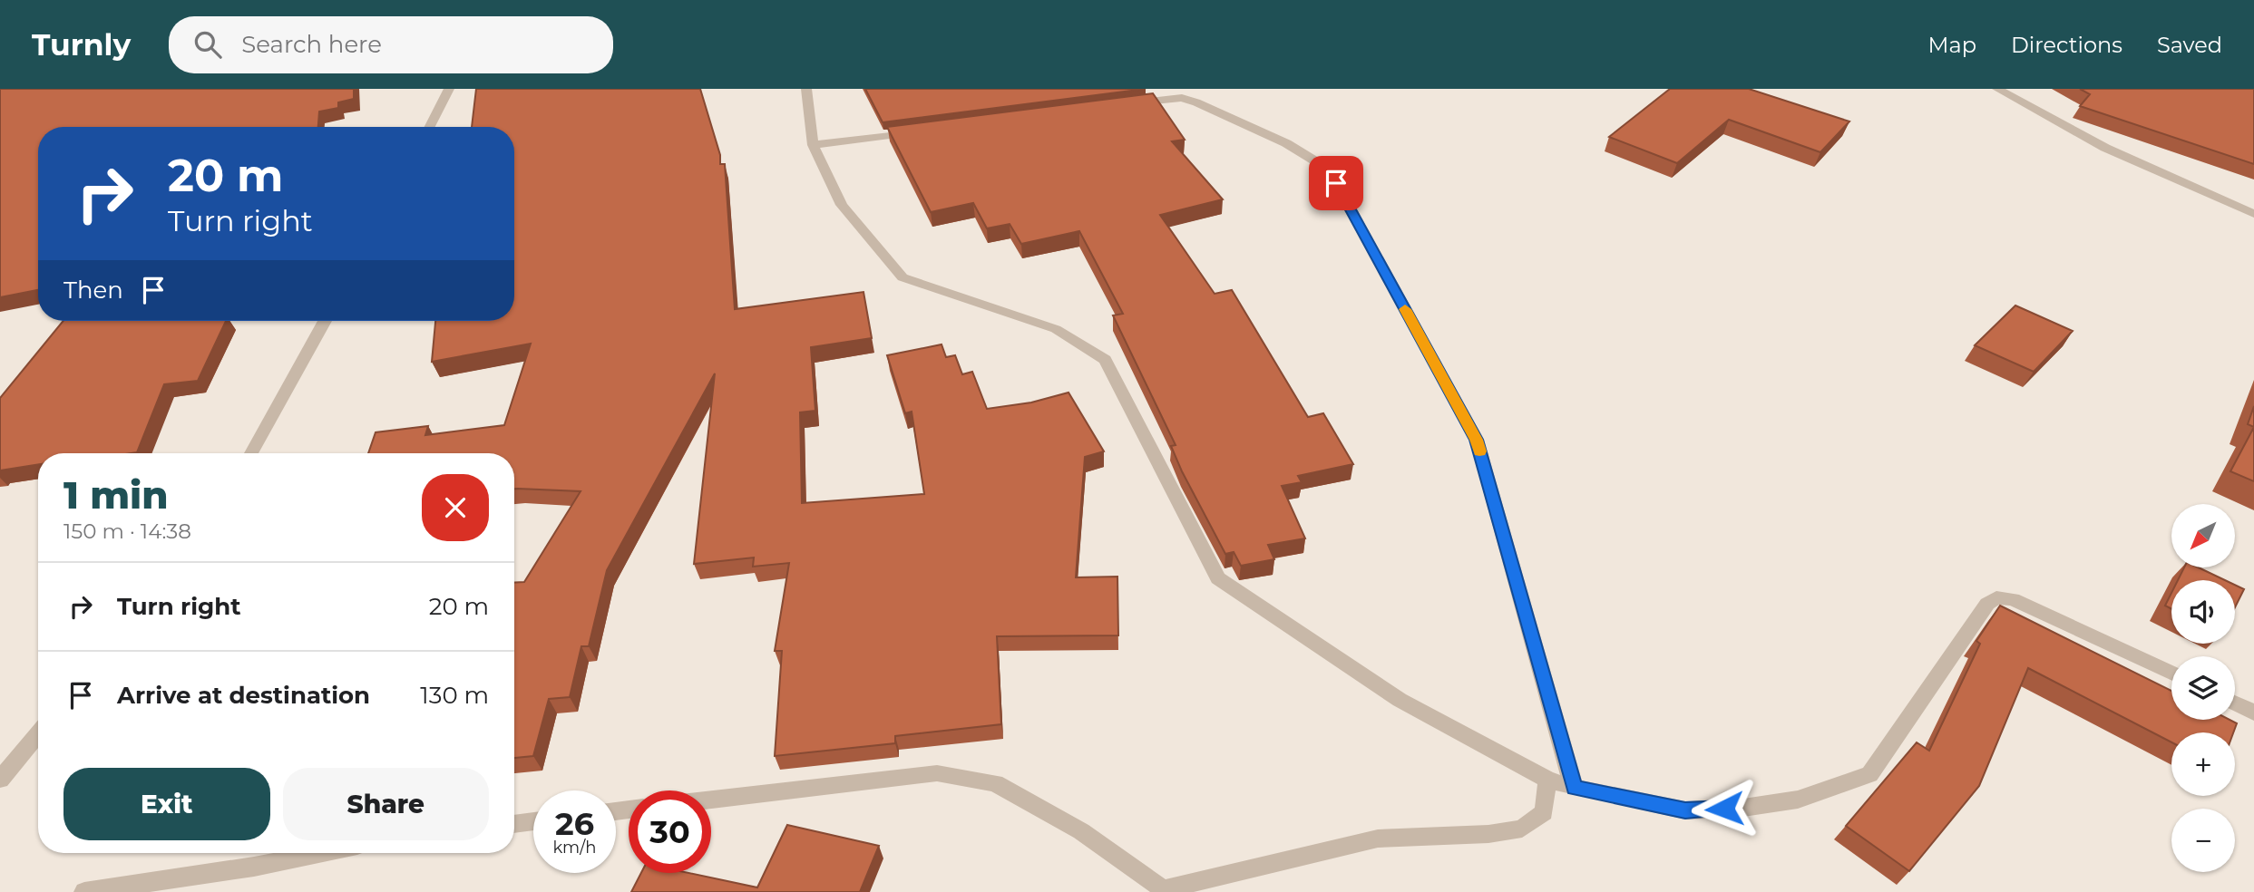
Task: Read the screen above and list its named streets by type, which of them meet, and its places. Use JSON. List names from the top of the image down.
{
  "north": "bottom left",
  "page": {
    "header": "Turnly",
    "search": "Search here",
    "nav": ["Map", "Directions", "Saved"],
    "turn": ["20 m", "Turn right"],
    "then": "Then",
    "heading": ["1 min", "150 m · 14:38"],
    "map_buttons": ["+", "−"],
    "list": [
      {
        "name": "Turn right",
        "value": "20 m"
      },
      {
        "name": "Arrive at destination",
        "value": "130 m"
      }
    ],
    "buttons": ["Exit", "Share"],
    "speed": "26 km/h",
    "limit": "30"
  }
}
